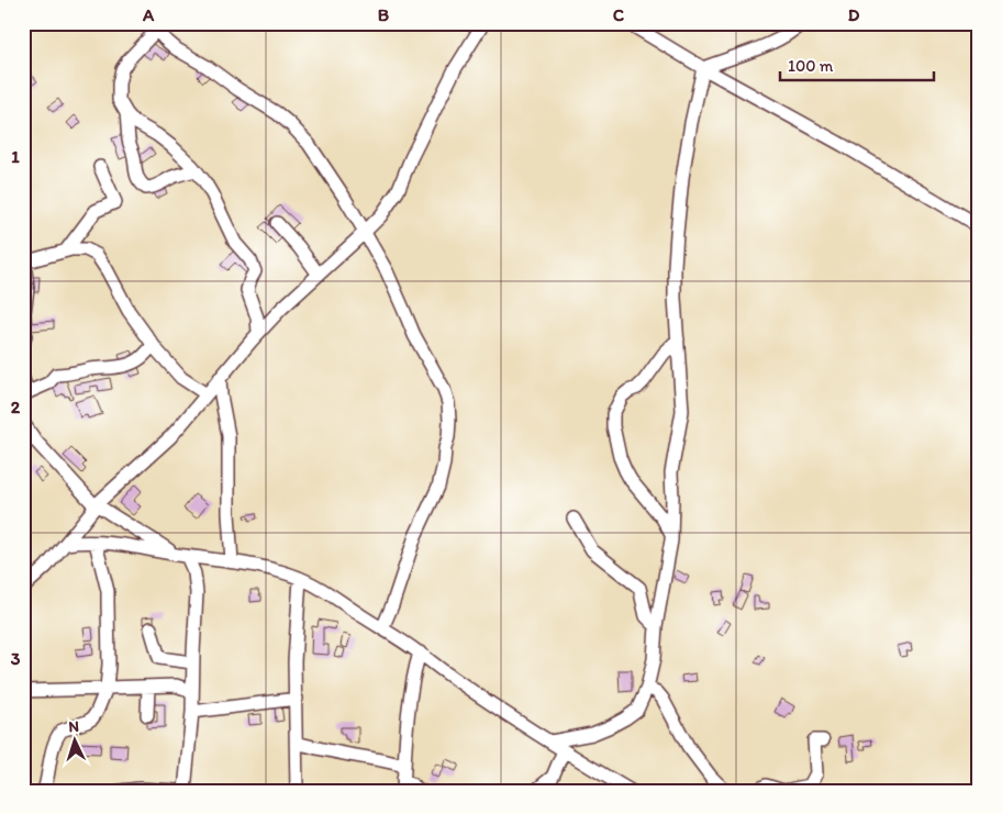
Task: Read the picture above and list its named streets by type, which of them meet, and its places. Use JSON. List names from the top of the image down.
{
  "scale_bar": "100 m",
  "north": "top",
  "grid": {
    "columns": [
      "A",
      "B",
      "C",
      "D"
    ],
    "rows": ["1", "2", "3"]
  }
}
